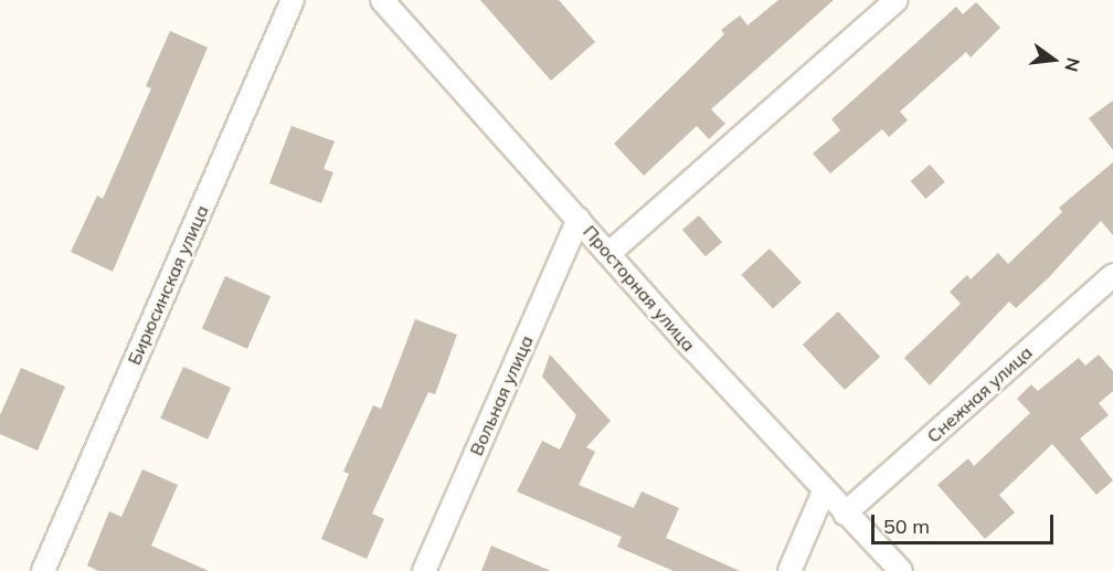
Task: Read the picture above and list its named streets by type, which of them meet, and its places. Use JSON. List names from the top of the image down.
{
  "streets": {
    "street": [
      "Бирюсинская улица",
      "Просторная улица",
      "Снежная улица",
      "Вольная улица"
    ]
  },
  "crossings": [
    ["Просторная улица", "Снежная улица"],
    ["Просторная улица", "Вольная улица"]
  ],
  "scale_bar": "50 m",
  "north": "right"
}
